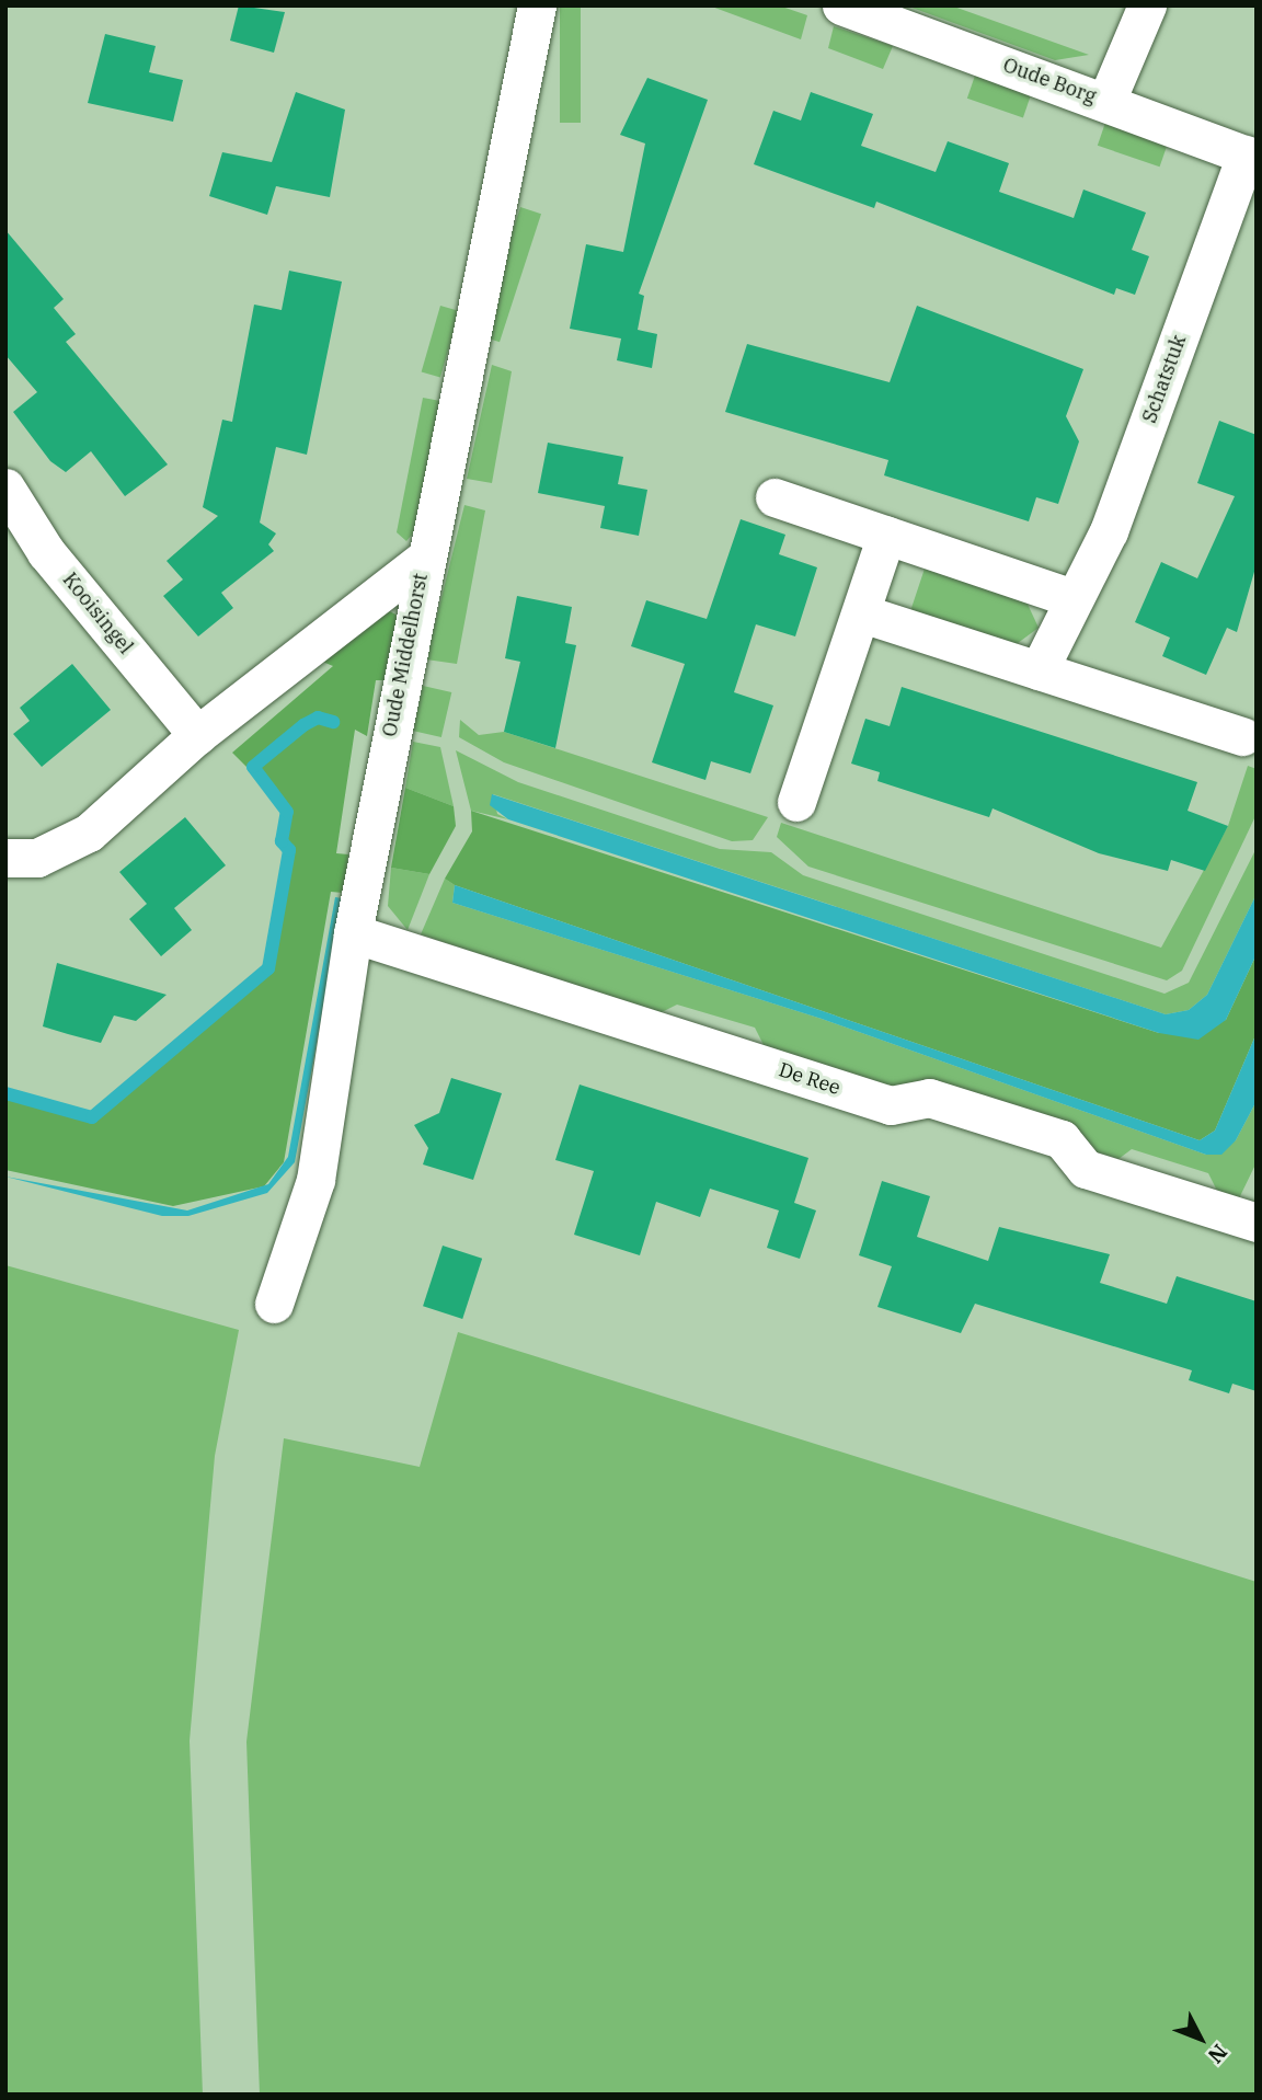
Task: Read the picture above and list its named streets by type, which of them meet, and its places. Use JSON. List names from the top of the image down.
{
  "streets": {
    "street": [
      "Oude Borg",
      "Schatstuk",
      "Kooisingel",
      "Oude Middelhorst",
      "De Ree"
    ]
  },
  "crossings": [
    ["Oude Borg", "Schatstuk"],
    ["Oude Middelhorst", "De Ree"]
  ],
  "north": "bottom right"
}
